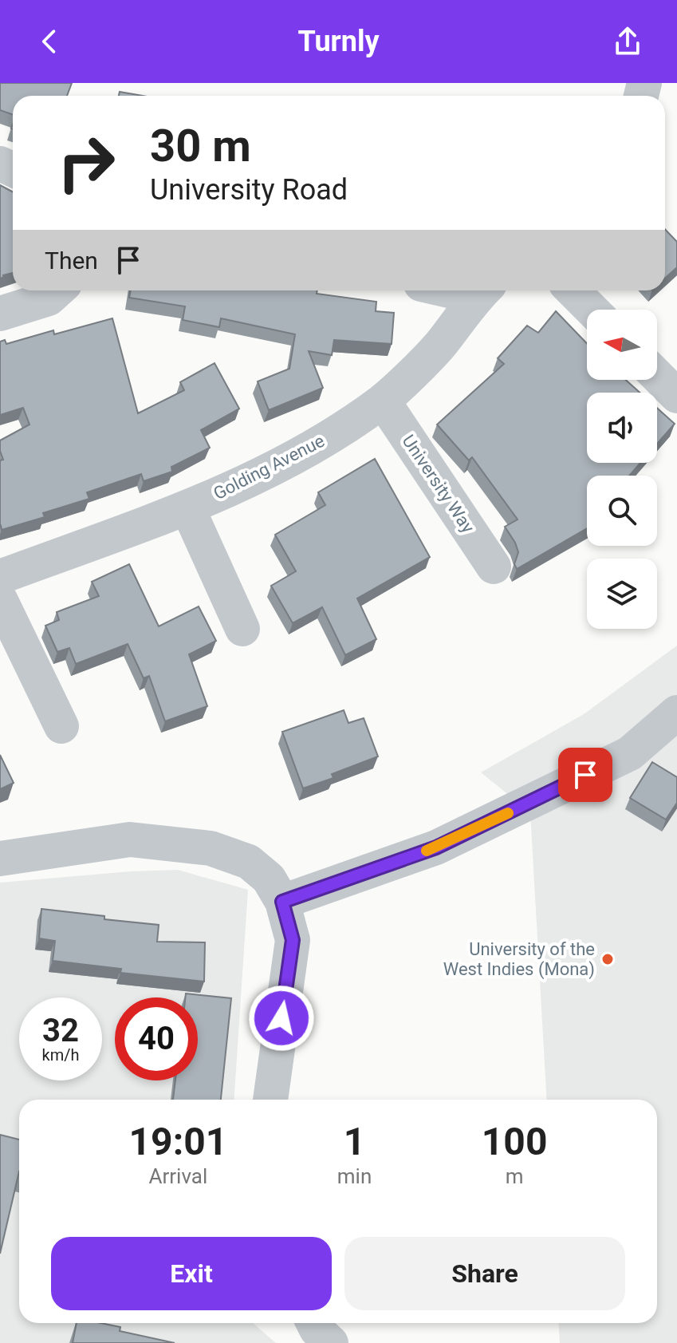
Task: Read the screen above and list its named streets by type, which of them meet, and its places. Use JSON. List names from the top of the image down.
{
  "streets": {
    "street": ["Golding Avenue", "University Way"]
  },
  "crossings": [
    ["Golding Avenue", "University Way"]
  ],
  "places": ["University of the West Indies (Mona)"],
  "north": "left",
  "page": {
    "header": "Turnly",
    "turn": ["30 m", "University Road"],
    "then": "Then",
    "speed": "32 km/h",
    "limit": "40",
    "eta": [
      "19:01",
      "Arrival",
      "1",
      "min",
      "100",
      "m"
    ],
    "buttons": ["Exit", "Share"]
  }
}
